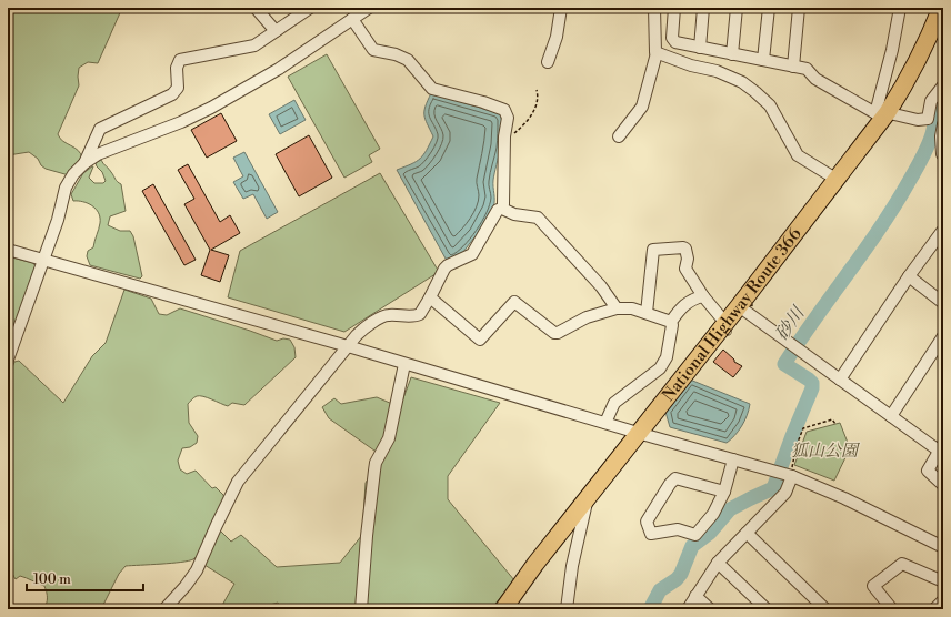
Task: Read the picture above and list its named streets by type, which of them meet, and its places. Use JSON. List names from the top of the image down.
{
  "streets": {
    "highway": ["National Highway Route 366"]
  },
  "water": ["砂川"],
  "parks": ["狐山公園"],
  "scale_bar": "100 m"
}
